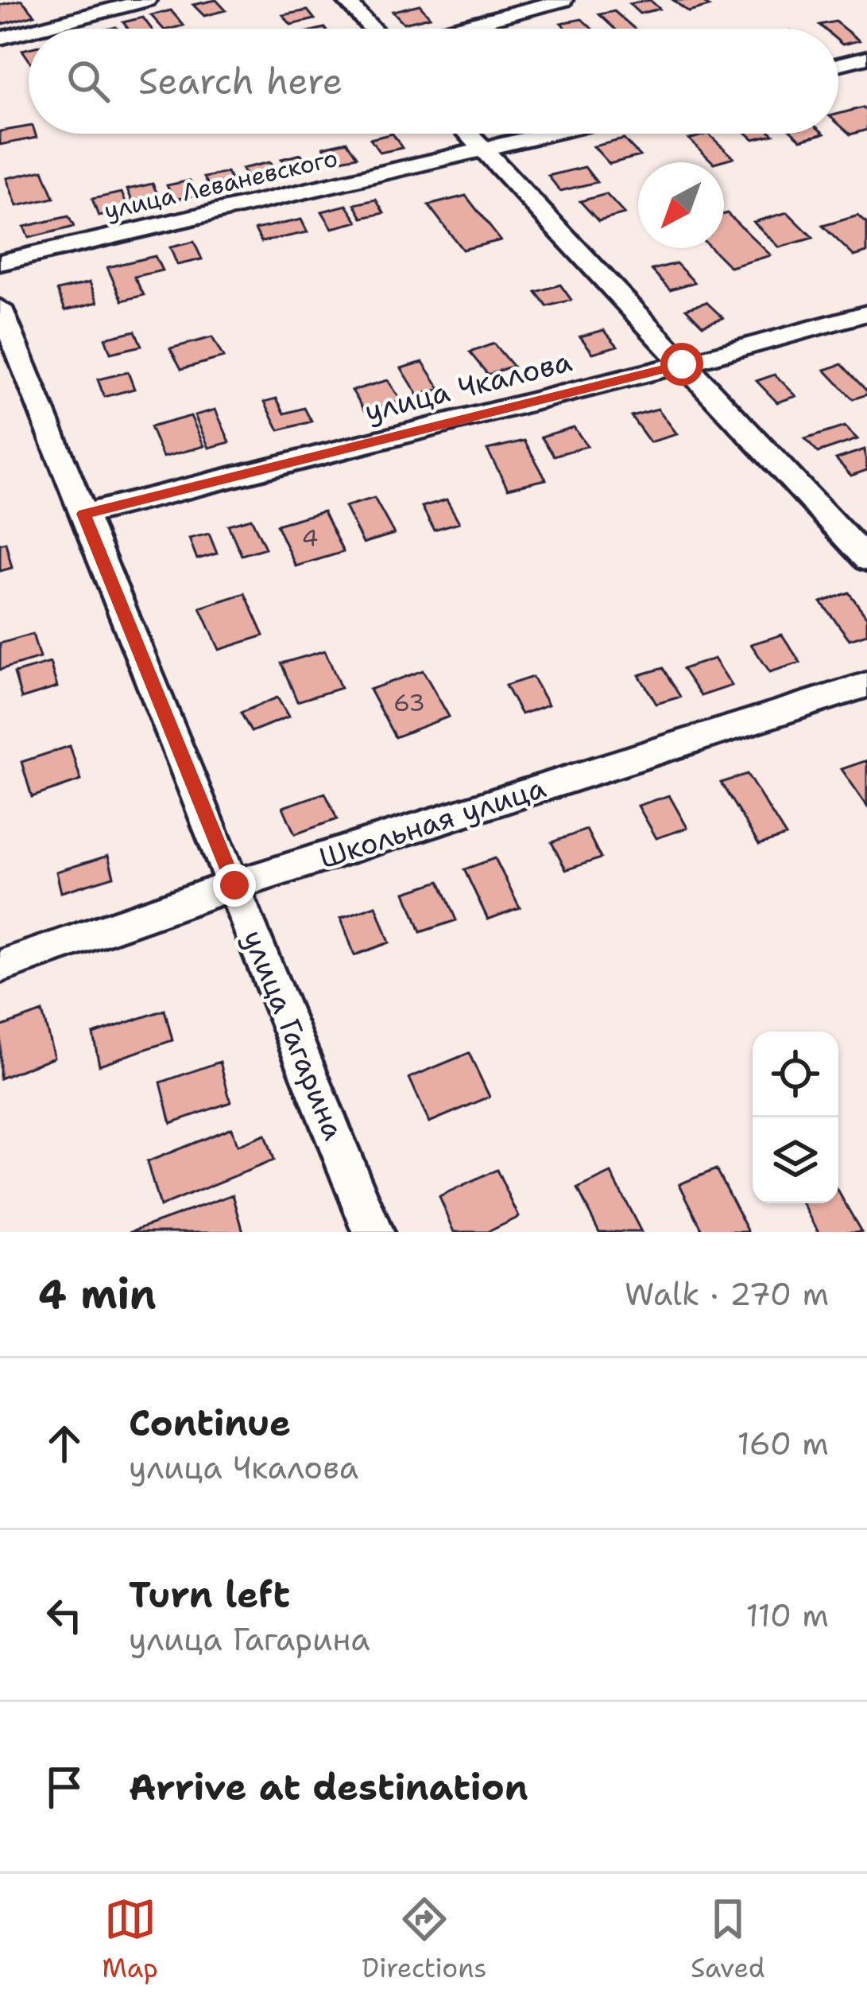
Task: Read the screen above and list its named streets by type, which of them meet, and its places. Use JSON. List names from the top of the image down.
{
  "streets": {
    "street": [
      "улица Леваневского",
      "улица Чкалова",
      "Школьная улица",
      "улица Гагарина"
    ]
  },
  "crossings": [
    ["улица Чкалова", "улица Гагарина"],
    ["Школьная улица", "улица Гагарина"]
  ],
  "house_numbers": ["4", "63"],
  "north": "bottom left",
  "page": {
    "search": "Search here",
    "heading": ["4 min", "Walk · 270 m"],
    "list": [
      ["Continue", "улица Чкалова", "160 m"],
      ["Turn left", "улица Гагарина", "110 m"],
      "Arrive at destination"
    ],
    "nav": ["Map", "Directions", "Saved"]
  }
}
